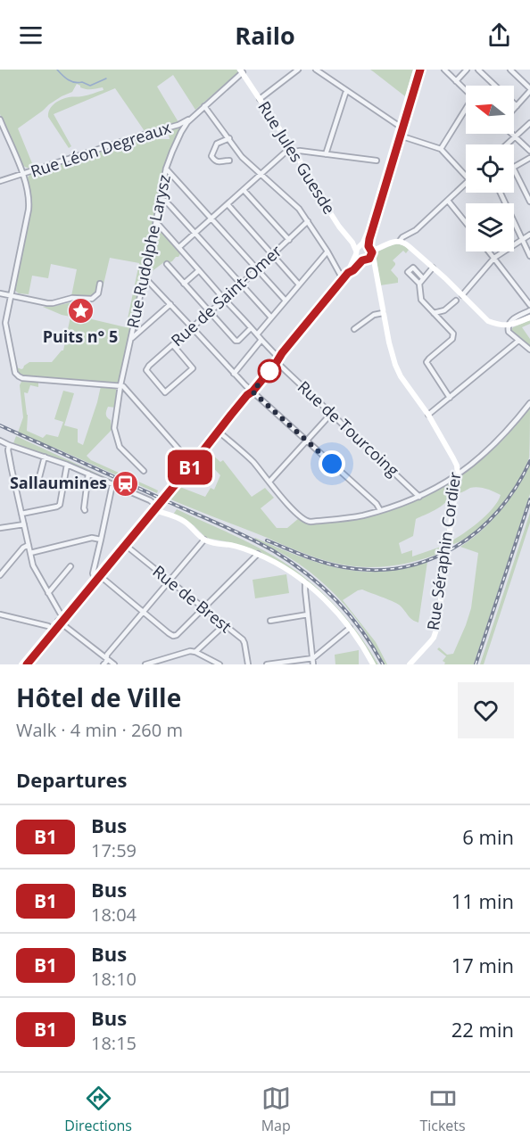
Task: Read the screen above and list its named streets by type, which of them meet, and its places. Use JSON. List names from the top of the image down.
{
  "streets": {
    "main road": ["Rue Jules Guesde", "Rue Séraphin Cordier"],
    "street": [
      "Rue Léon Degreaux",
      "Rue Rudolphe Larysz",
      "Rue de Saint-Omer",
      "Rue de Tourcoing",
      "Rue de Brest"
    ]
  },
  "crossings": [
    ["Rue Léon Degreaux", "Rue Jules Guesde"],
    ["Rue Léon Degreaux", "Rue Rudolphe Larysz"]
  ],
  "places": {
    "place": ["Puits n° 5"],
    "station": ["Sallaumines"]
  },
  "lines": ["bus line B1"],
  "north": "left",
  "page": {
    "header": "Railo",
    "on_map": "B1",
    "heading": [
      ["Hôtel de Ville", "Walk · 4 min · 260 m"],
      "Departures"
    ],
    "list": [
      {
        "mark": "B1",
        "name": "Bus",
        "note": "17:59",
        "value": "6 min"
      },
      {
        "mark": "B1",
        "name": "Bus",
        "note": "18:04",
        "value": "11 min"
      },
      {
        "mark": "B1",
        "name": "Bus",
        "note": "18:10",
        "value": "17 min"
      },
      {
        "mark": "B1",
        "name": "Bus",
        "note": "18:15",
        "value": "22 min"
      }
    ],
    "tabs": ["Directions", "Map", "Tickets"]
  }
}
